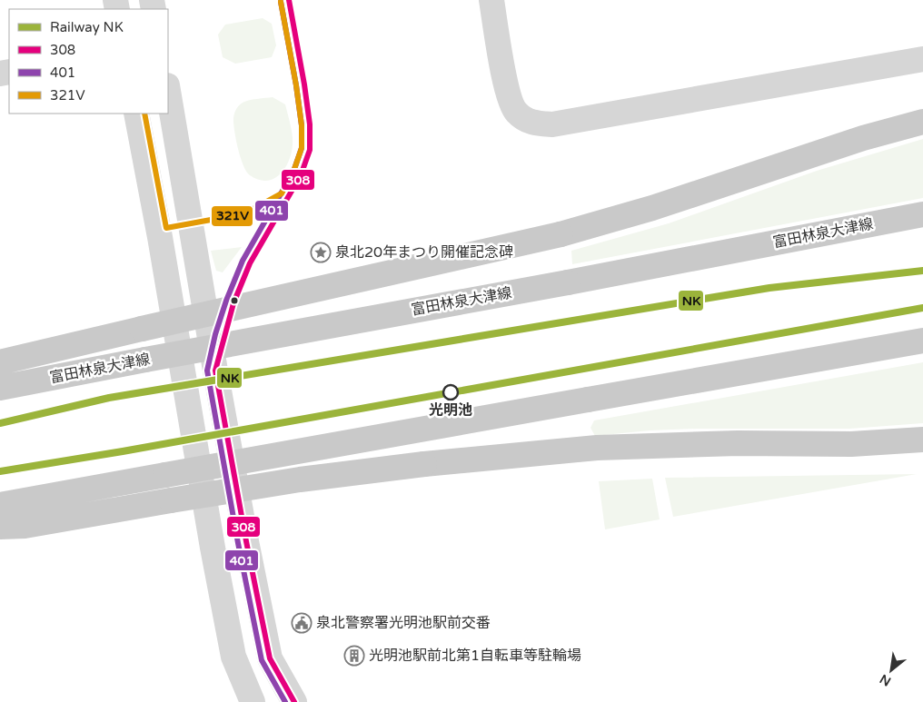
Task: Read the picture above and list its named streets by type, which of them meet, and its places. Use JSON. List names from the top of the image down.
{
  "streets": {
    "main road": ["富田林泉大津線"]
  },
  "places": {
    "place": ["泉北20年まつり開催記念碑"],
    "other": ["光明池"],
    "public building": ["泉北警察署光明池駅前交番"],
    "building": ["光明池駅前北第1自転車等駐輪場"]
  },
  "lines": [
    "transit line 308",
    "transit line 401",
    "transit line 321V",
    "rail line NK"
  ],
  "legend": [
    "Railway NK",
    "308",
    "401",
    "321V"
  ],
  "north": "bottom left"
}
